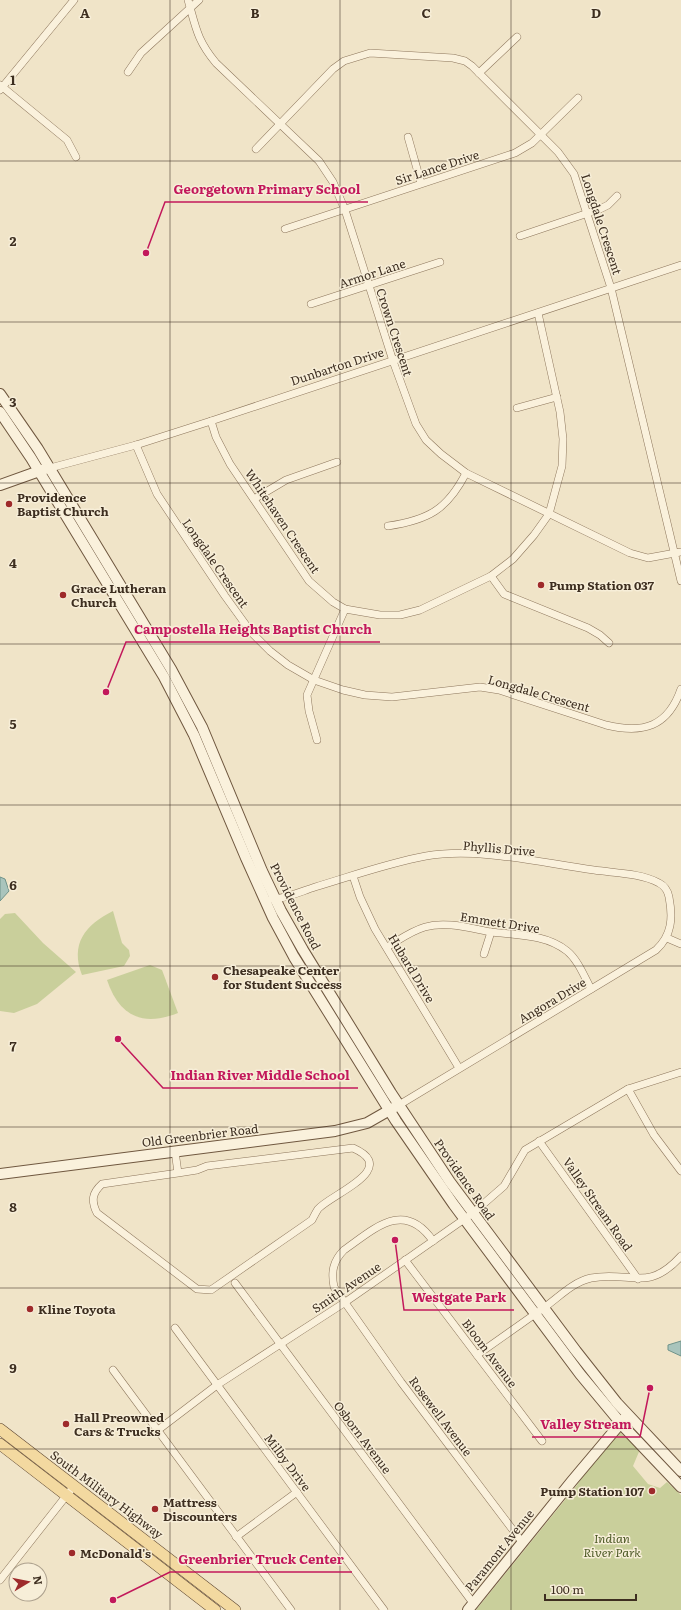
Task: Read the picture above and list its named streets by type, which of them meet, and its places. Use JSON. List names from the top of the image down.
{
  "streets": {
    "main road": [
      "Dunbarton Drive",
      "Providence Road",
      "Old Greenbrier Road",
      "South Military Highway",
      "Paramont Avenue"
    ],
    "street": [
      "Sir Lance Drive",
      "Longdale Crescent",
      "Armor Lane",
      "Crown Crescent",
      "Whitehaven Crescent",
      "Phyllis Drive",
      "Emmett Drive",
      "Hubard Drive",
      "Angora Drive",
      "Valley Stream Road",
      "Smith Avenue",
      "Bloom Avenue",
      "Rosewell Avenue",
      "Osborn Avenue",
      "Milby Drive"
    ]
  },
  "crossings": [
    ["Sir Lance Drive", "Longdale Crescent"],
    ["Sir Lance Drive", "Crown Crescent"],
    ["Longdale Crescent", "Crown Crescent"],
    ["Longdale Crescent", "Dunbarton Drive"],
    ["Armor Lane", "Crown Crescent"],
    ["Crown Crescent", "Dunbarton Drive"],
    ["Crown Crescent", "Whitehaven Crescent"],
    ["Dunbarton Drive", "Whitehaven Crescent"],
    ["Dunbarton Drive", "Providence Road"],
    ["Phyllis Drive", "Providence Road"],
    ["Phyllis Drive", "Hubard Drive"],
    ["Phyllis Drive", "Angora Drive"],
    ["Providence Road", "Angora Drive"],
    ["Providence Road", "Old Greenbrier Road"],
    ["Providence Road", "Smith Avenue"],
    ["Providence Road", "Paramont Avenue"],
    ["Emmett Drive", "Hubard Drive"],
    ["Emmett Drive", "Angora Drive"],
    ["Hubard Drive", "Angora Drive"],
    ["Angora Drive", "Old Greenbrier Road"],
    ["Valley Stream Road", "Smith Avenue"],
    ["Smith Avenue", "Bloom Avenue"],
    ["Smith Avenue", "Rosewell Avenue"],
    ["Smith Avenue", "Osborn Avenue"],
    ["Smith Avenue", "Milby Drive"],
    ["Rosewell Avenue", "Paramont Avenue"],
    ["Osborn Avenue", "Paramont Avenue"]
  ],
  "parks": ["Indian River Park"],
  "places": [
    "Georgetown Primary School",
    "Providence Baptist Church",
    "Pump Station 037",
    "Grace Lutheran Church",
    "Campostella Heights Baptist Church",
    "Chesapeake Center for Student Success",
    "Indian River Middle School",
    "Westgate Park",
    "Kline Toyota",
    "Valley Stream",
    "Hall Preowned Cars & Trucks",
    "Pump Station 107",
    "Mattress Discounters",
    "McDonald's",
    "Greenbrier Truck Center"
  ],
  "scale_bar": "100 m",
  "north": "right",
  "grid": {
    "columns": [
      "A",
      "B",
      "C",
      "D"
    ],
    "rows": [
      "1",
      "2",
      "3",
      "4",
      "5",
      "6",
      "7",
      "8",
      "9"
    ]
  }
}
